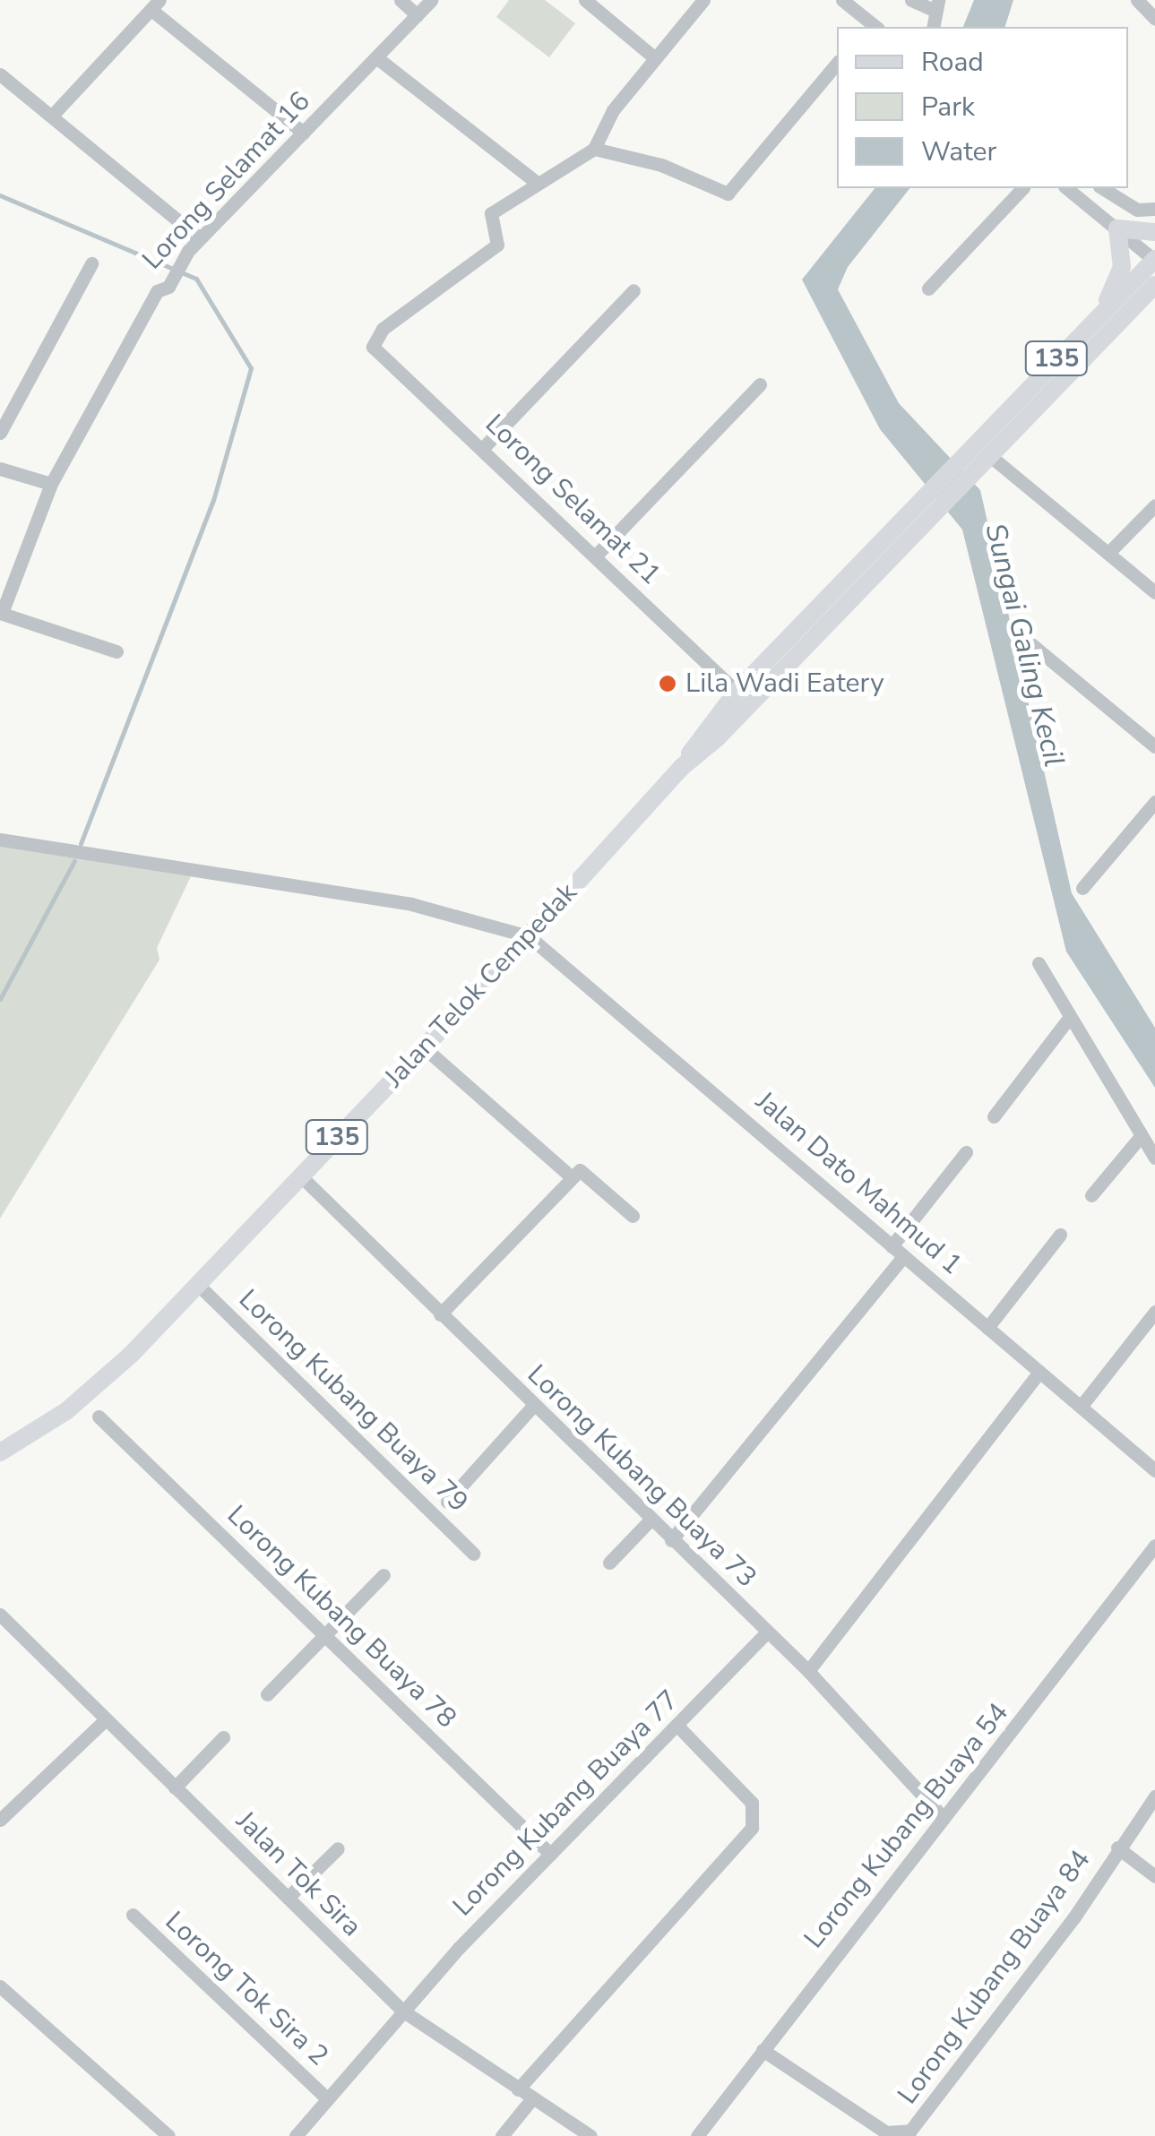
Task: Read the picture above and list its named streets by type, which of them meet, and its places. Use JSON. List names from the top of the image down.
{
  "streets": {
    "main road": ["135", "Jalan Telok Cempedak"],
    "street": [
      "Lorong Selamat 16",
      "Lorong Selamat 21",
      "Jalan Dato Mahmud 1",
      "Lorong Kubang Buaya 79",
      "Lorong Kubang Buaya 73",
      "Lorong Kubang Buaya 78",
      "Lorong Kubang Buaya 77",
      "Lorong Kubang Buaya 54",
      "Jalan Tok Sira",
      "Lorong Kubang Buaya 84",
      "Lorong Tok Sira 2"
    ]
  },
  "crossings": [
    ["Lorong Selamat 21", "Jalan Telok Cempedak"],
    ["Jalan Telok Cempedak", "Jalan Dato Mahmud 1"],
    ["Jalan Telok Cempedak", "Lorong Kubang Buaya 79"],
    ["Jalan Telok Cempedak", "Lorong Kubang Buaya 73"],
    ["Lorong Kubang Buaya 73", "Lorong Kubang Buaya 77"],
    ["Lorong Kubang Buaya 73", "Lorong Kubang Buaya 54"],
    ["Lorong Kubang Buaya 78", "Lorong Kubang Buaya 77"],
    ["Lorong Kubang Buaya 77", "Jalan Tok Sira"],
    ["Lorong Kubang Buaya 77", "Lorong Tok Sira 2"],
    ["Lorong Kubang Buaya 54", "Lorong Kubang Buaya 84"]
  ],
  "water": ["Sungai Galing Kecil"],
  "places": ["Lila Wadi Eatery"],
  "legend": ["Road", "Park", "Water"]
}
